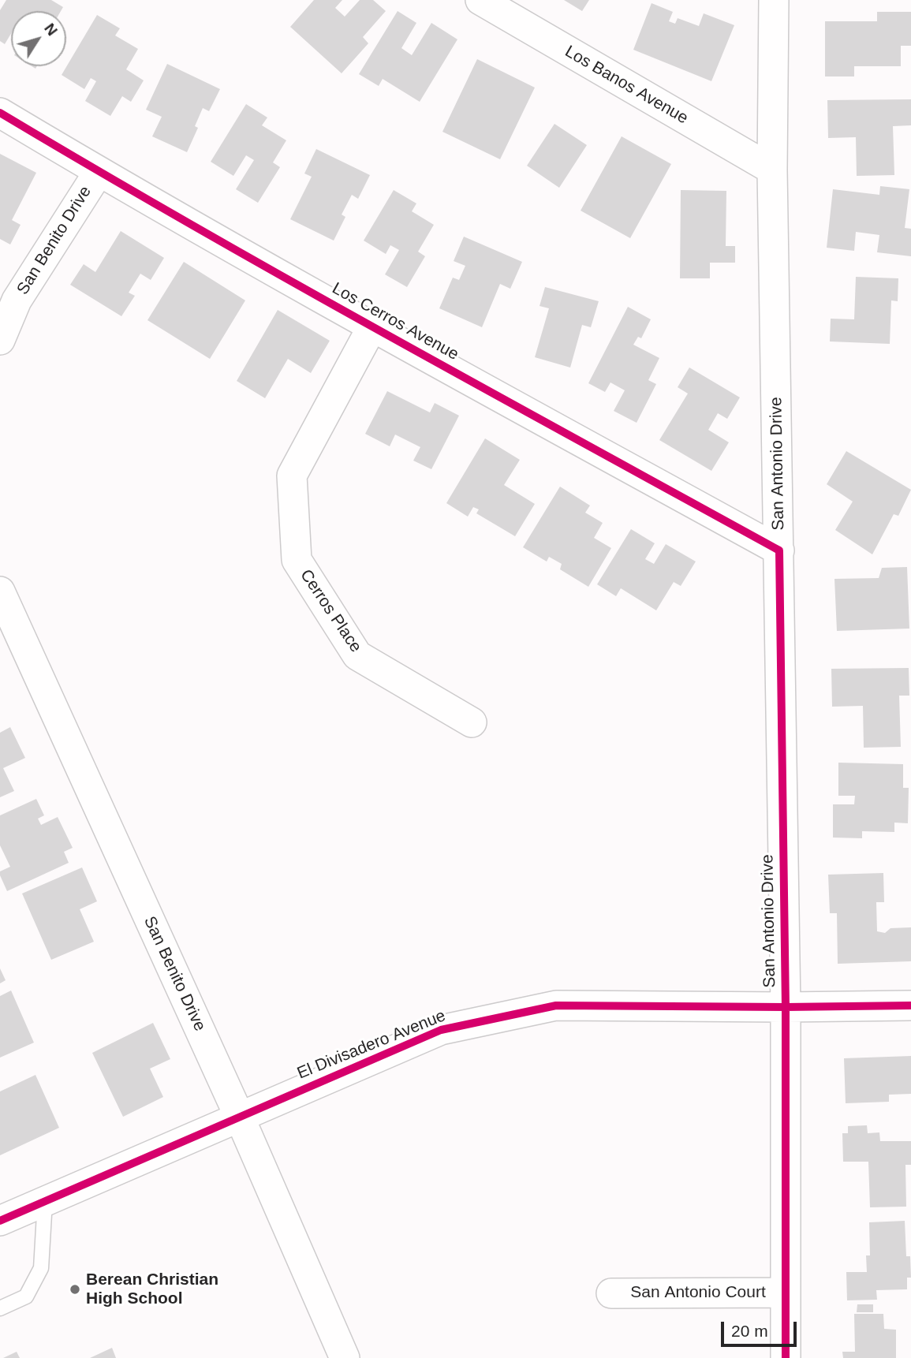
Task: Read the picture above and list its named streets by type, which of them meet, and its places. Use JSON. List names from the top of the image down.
{
  "streets": {
    "street": [
      "Los Banos Avenue",
      "San Benito Drive",
      "Los Cerros Avenue",
      "San Antonio Drive",
      "Cerros Place",
      "El Divisadero Avenue",
      "San Antonio Court"
    ]
  },
  "crossings": [
    ["Los Banos Avenue", "San Antonio Drive"],
    ["San Benito Drive", "Los Cerros Avenue"],
    ["San Benito Drive", "El Divisadero Avenue"],
    ["Los Cerros Avenue", "San Antonio Drive"],
    ["Los Cerros Avenue", "Cerros Place"],
    ["San Antonio Drive", "El Divisadero Avenue"],
    ["San Antonio Drive", "San Antonio Court"]
  ],
  "places": ["Berean Christian High School"],
  "scale_bar": "20 m",
  "north": "top right"
}
